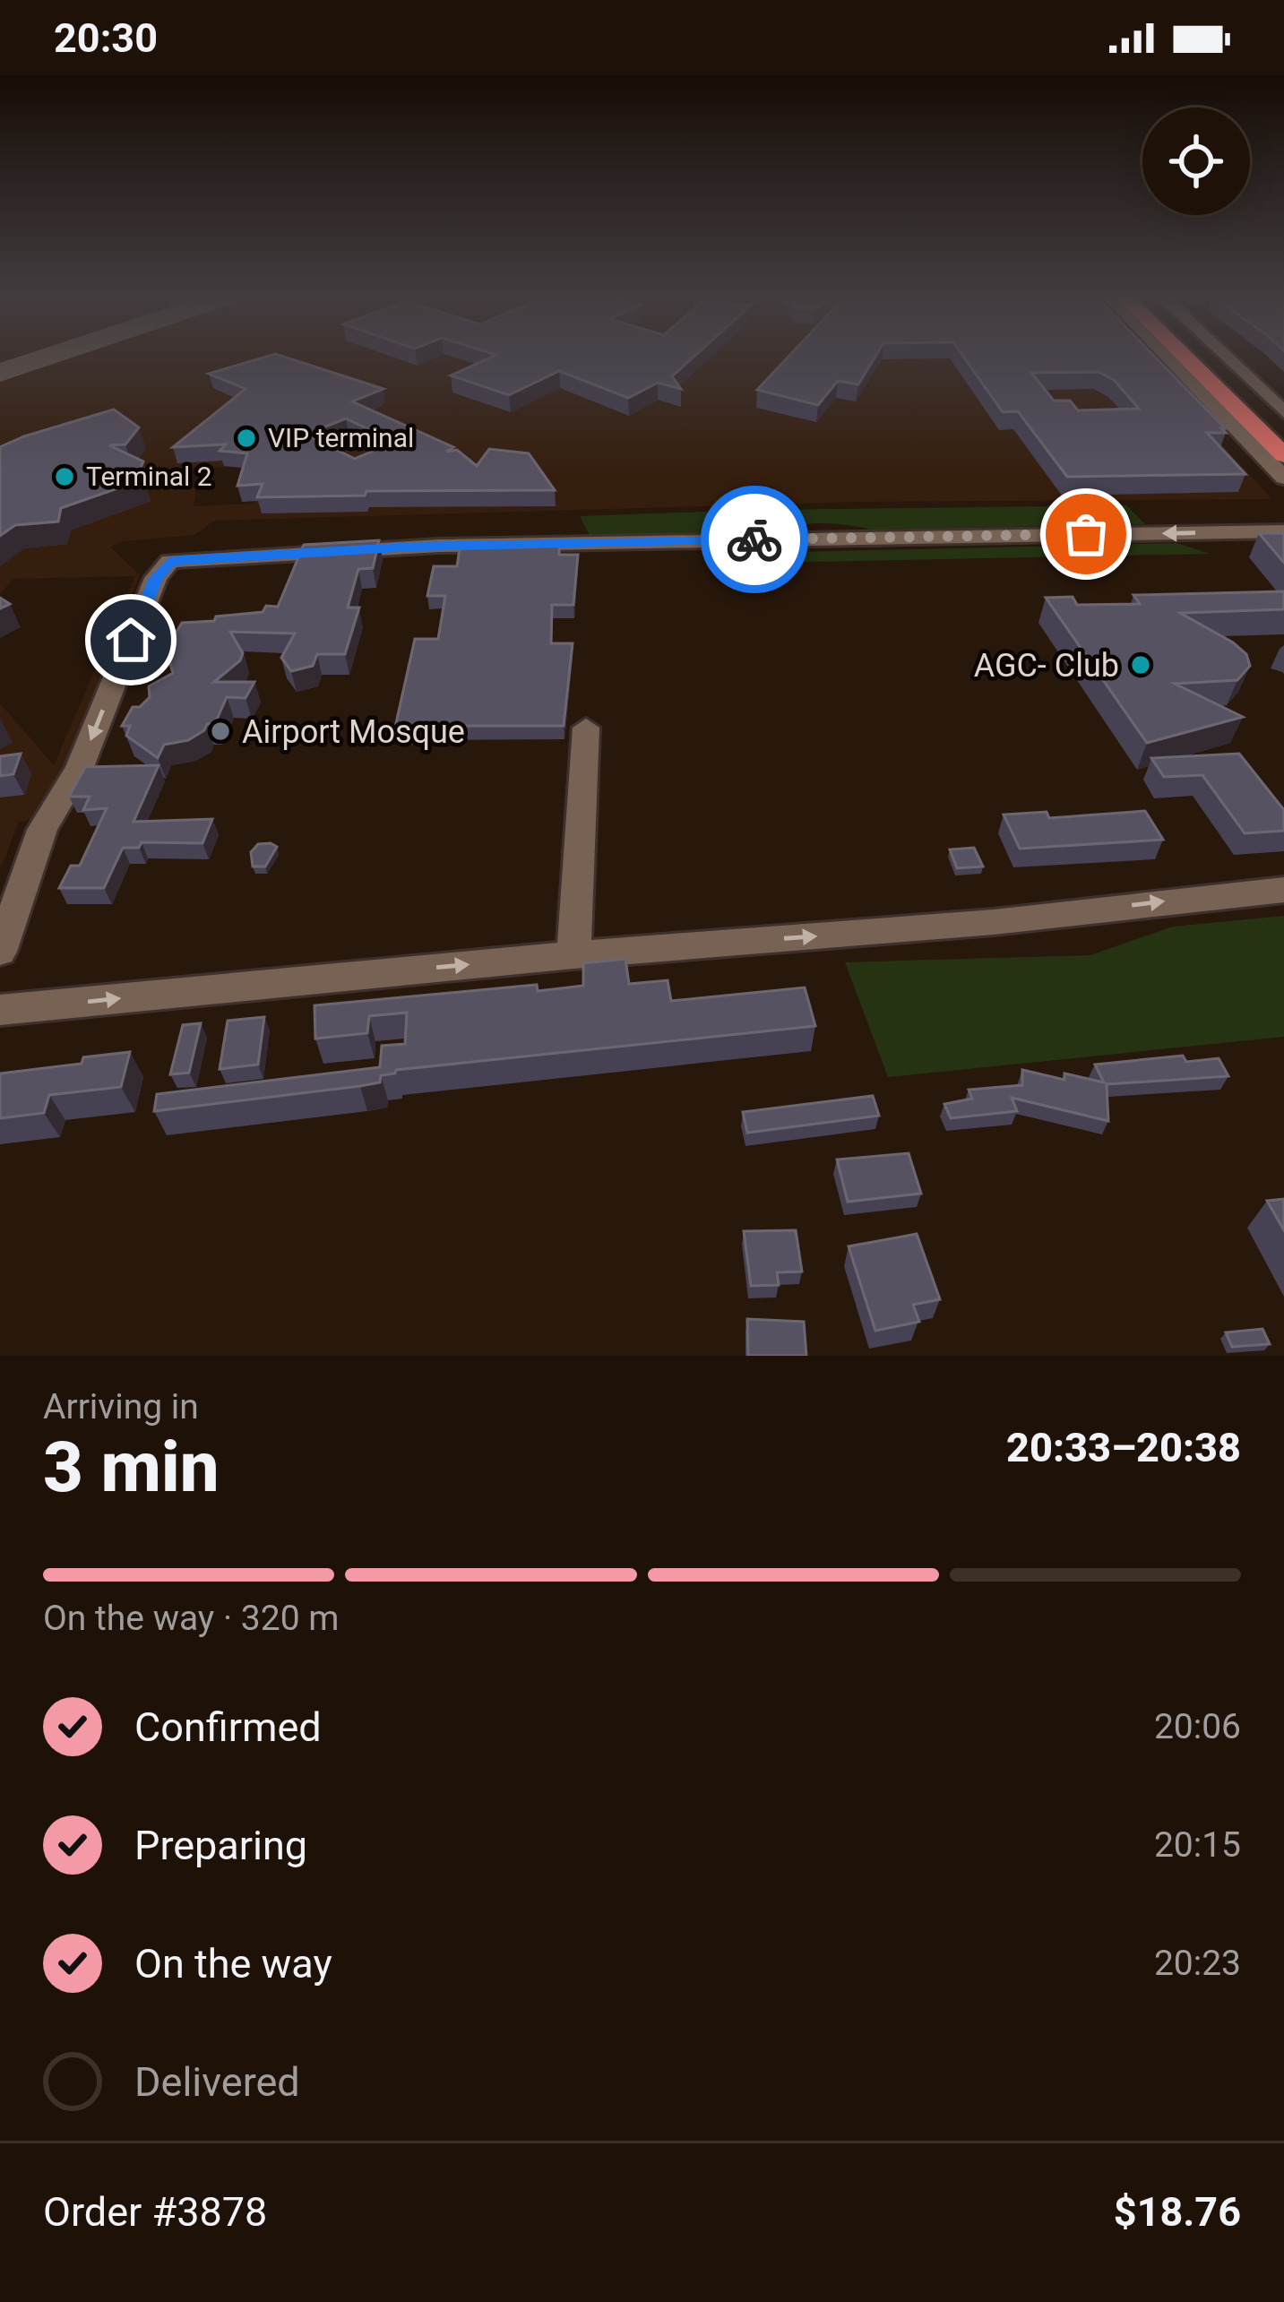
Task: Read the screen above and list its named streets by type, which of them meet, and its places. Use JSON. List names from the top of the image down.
{
  "places": [
    "VIP terminal",
    "Terminal 2",
    "AGC- Club",
    "Airport Mosque"
  ],
  "page": {
    "status": "20:30",
    "heading": ["3 min", "Arriving in", "20:33–20:38"],
    "panel": ["Order #3878", "$18.76"],
    "bar": "On the way · 320 m",
    "list": [
      ["Confirmed", "20:06"],
      ["Preparing", "20:15"],
      ["On the way", "20:23"],
      "Delivered"
    ]
  }
}
